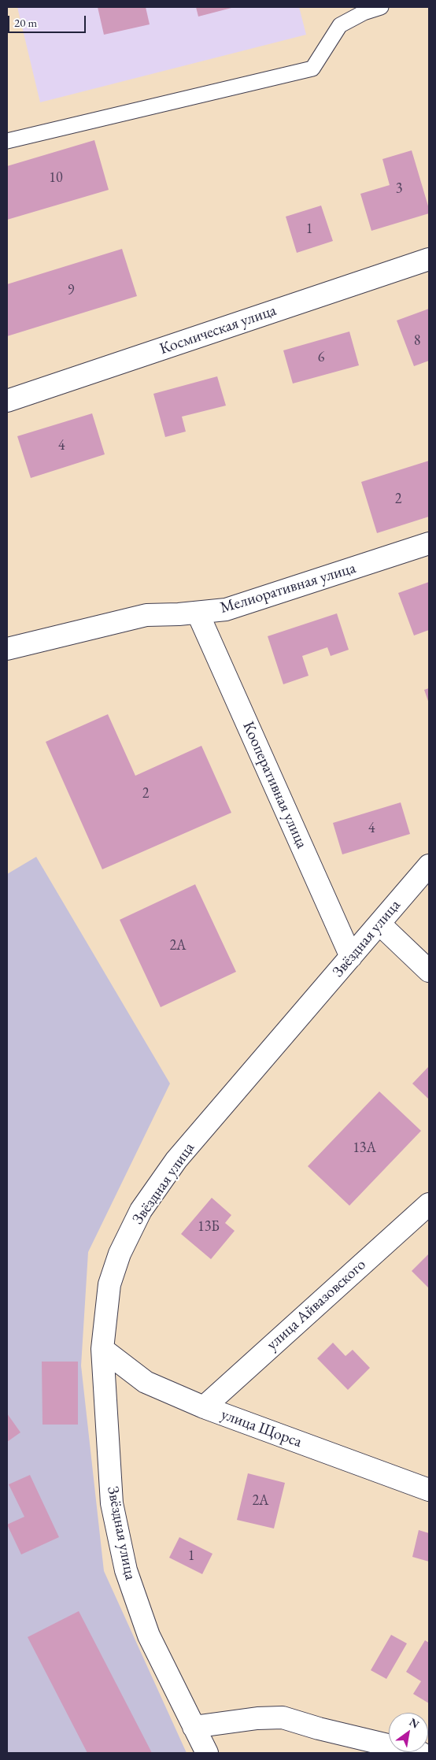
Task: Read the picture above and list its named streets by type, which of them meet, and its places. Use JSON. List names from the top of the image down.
{
  "streets": {
    "street": [
      "Космическая улица",
      "Мелиоративная улица",
      "Кооперативная улица",
      "Звёздная улица",
      "улица Айвазовского",
      "улица Щорса"
    ]
  },
  "crossings": [
    ["Мелиоративная улица", "Кооперативная улица"],
    ["Кооперативная улица", "Звёздная улица"],
    ["Звёздная улица", "улица Щорса"],
    ["улица Айвазовского", "улица Щорса"]
  ],
  "house_numbers": [
    "10",
    "3",
    "1",
    "9",
    "8",
    "6",
    "4",
    "2",
    "2",
    "4",
    "2А",
    "13А",
    "13Б",
    "2А",
    "1"
  ],
  "scale_bar": "20 m",
  "north": "top right"
}
